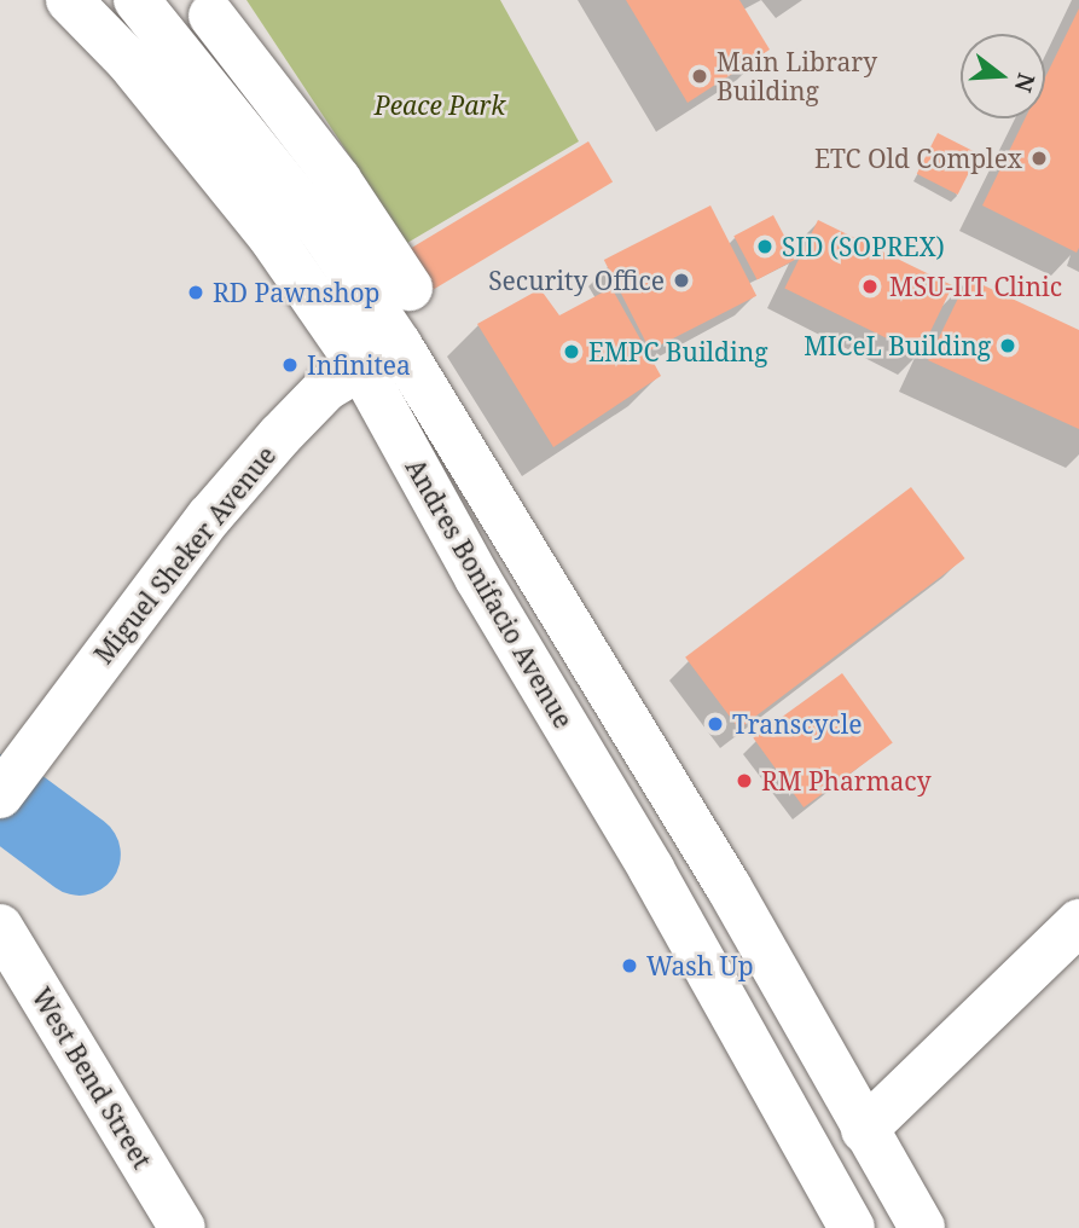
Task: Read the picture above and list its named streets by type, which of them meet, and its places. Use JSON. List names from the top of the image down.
{
  "streets": {
    "main road": ["Miguel Sheker Avenue", "Andres Bonifacio Avenue", "West Bend Street"]
  },
  "crossings": [
    ["Miguel Sheker Avenue", "Andres Bonifacio Avenue"]
  ],
  "parks": ["Peace Park"],
  "places": [
    "Main Library Building",
    "ETC Old Complex",
    "SID (SOPREX)",
    "Security Office",
    "MSU-IIT Clinic",
    "RD Pawnshop",
    "MICeL Building",
    "EMPC Building",
    "Infinitea",
    "Transcycle",
    "RM Pharmacy",
    "Wash Up"
  ],
  "north": "right"
}
